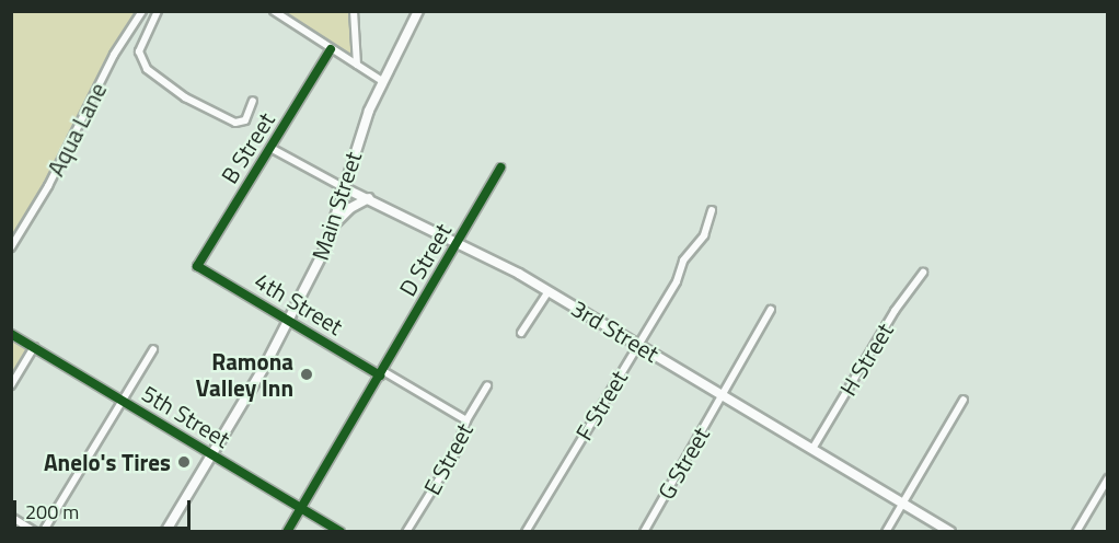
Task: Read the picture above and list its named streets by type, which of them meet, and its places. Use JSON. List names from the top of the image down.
{
  "streets": {
    "main road": ["Main Street", "3rd Street"],
    "street": [
      "Aqua Lane",
      "B Street",
      "D Street",
      "4th Street",
      "H Street",
      "F Street",
      "5th Street",
      "E Street",
      "G Street"
    ]
  },
  "crossings": [
    ["B Street", "4th Street"],
    ["B Street", "3rd Street"],
    ["Main Street", "4th Street"],
    ["Main Street", "3rd Street"],
    ["Main Street", "5th Street"],
    ["D Street", "4th Street"],
    ["D Street", "3rd Street"],
    ["D Street", "5th Street"],
    ["4th Street", "E Street"],
    ["3rd Street", "H Street"],
    ["3rd Street", "F Street"],
    ["3rd Street", "G Street"]
  ],
  "places": ["Ramona Valley Inn", "Anelo's Tires"],
  "scale_bar": "200 m"
}
